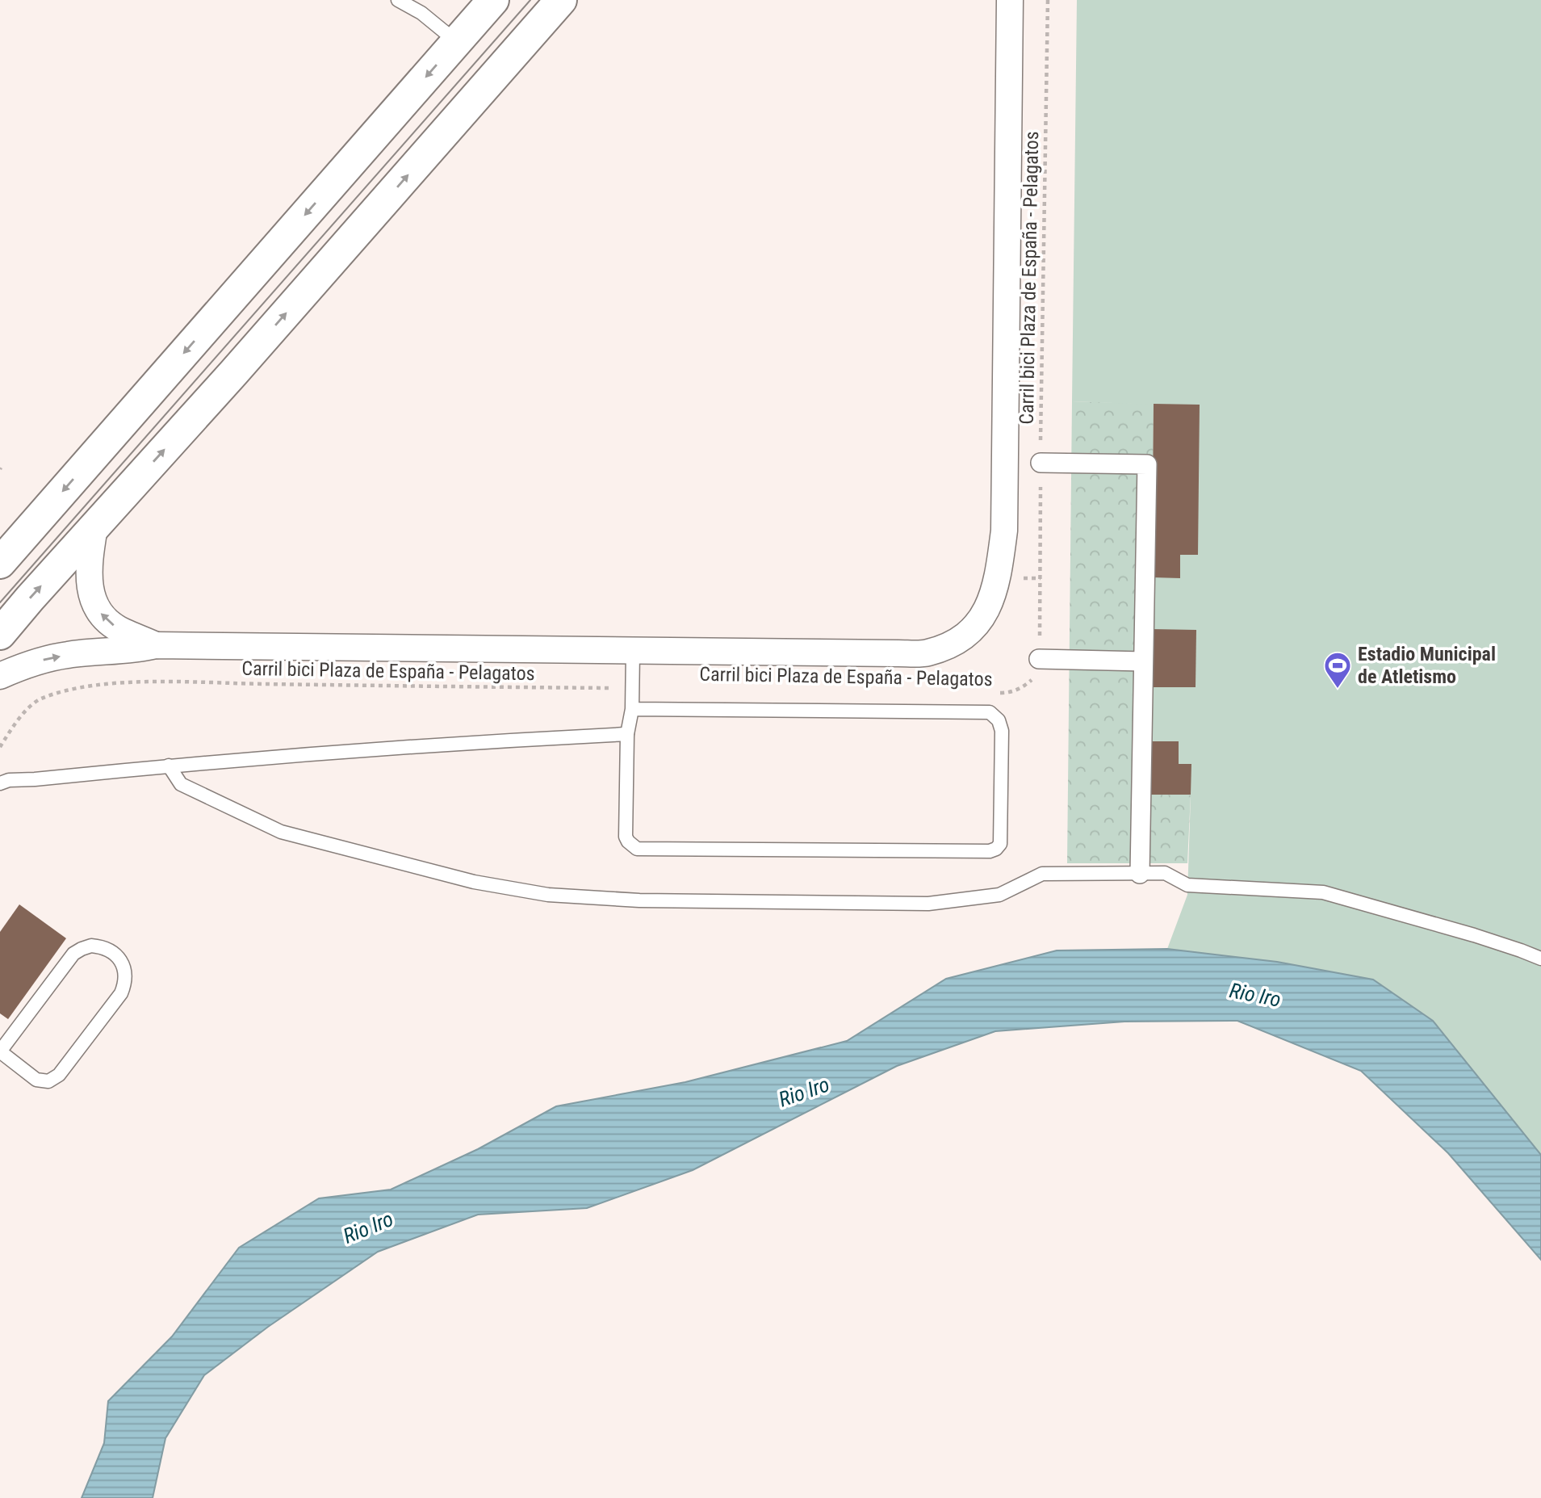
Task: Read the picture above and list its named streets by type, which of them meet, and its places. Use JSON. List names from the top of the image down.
{
  "streets": {
    "path": ["Carril bici Plaza de España - Pelagatos"]
  },
  "water": ["Rio Iro"],
  "places": {
    "sports": ["Estadio Municipal de Atletismo"]
  }
}
